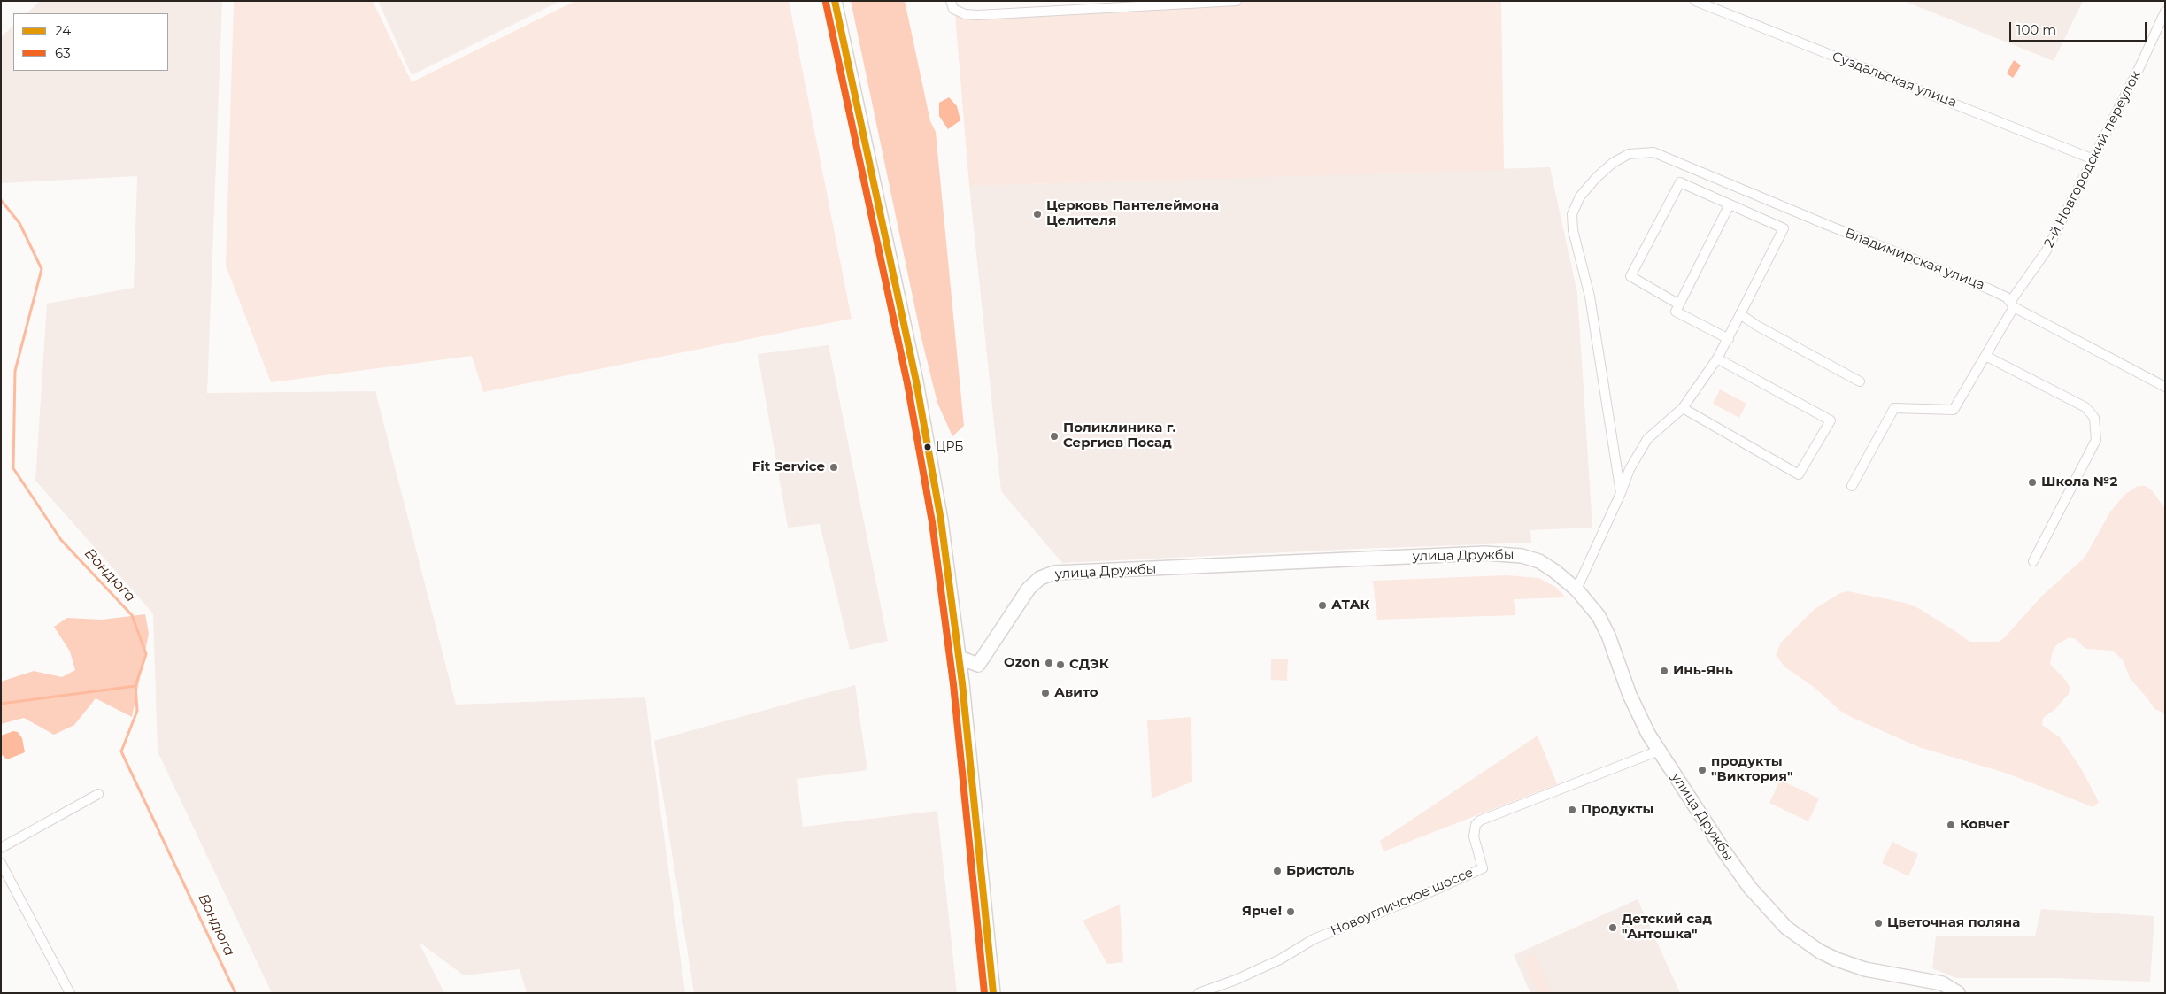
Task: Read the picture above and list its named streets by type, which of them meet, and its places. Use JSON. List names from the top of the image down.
{
  "streets": {
    "street": [
      "Суздальская улица",
      "2-й Новгородский переулок",
      "Владимирская улица",
      "улица Дружбы",
      "Новоугличское шоссе"
    ]
  },
  "crossings": [
    ["Суздальская улица", "2-й Новгородский переулок"],
    ["2-й Новгородский переулок", "Владимирская улица"],
    ["улица Дружбы", "Новоугличское шоссе"]
  ],
  "water": ["Вондюга"],
  "places": [
    "Церковь Пантелеймона Целителя",
    "Поликлиника г. Сергиев Посад",
    "ЦРБ",
    "Fit Service",
    "Школа №2",
    "АТАК",
    "Ozon",
    "СДЭК",
    "Инь-Янь",
    "Авито",
    "продукты \"Виктория\"",
    "Продукты",
    "Ковчег",
    "Бристоль",
    "Ярче!",
    "Цветочная поляна",
    "Детский сад \"Антошка\""
  ],
  "lines": ["transit line 24", "transit line 63"],
  "legend": ["24", "63"],
  "scale_bar": "100 m"
}
